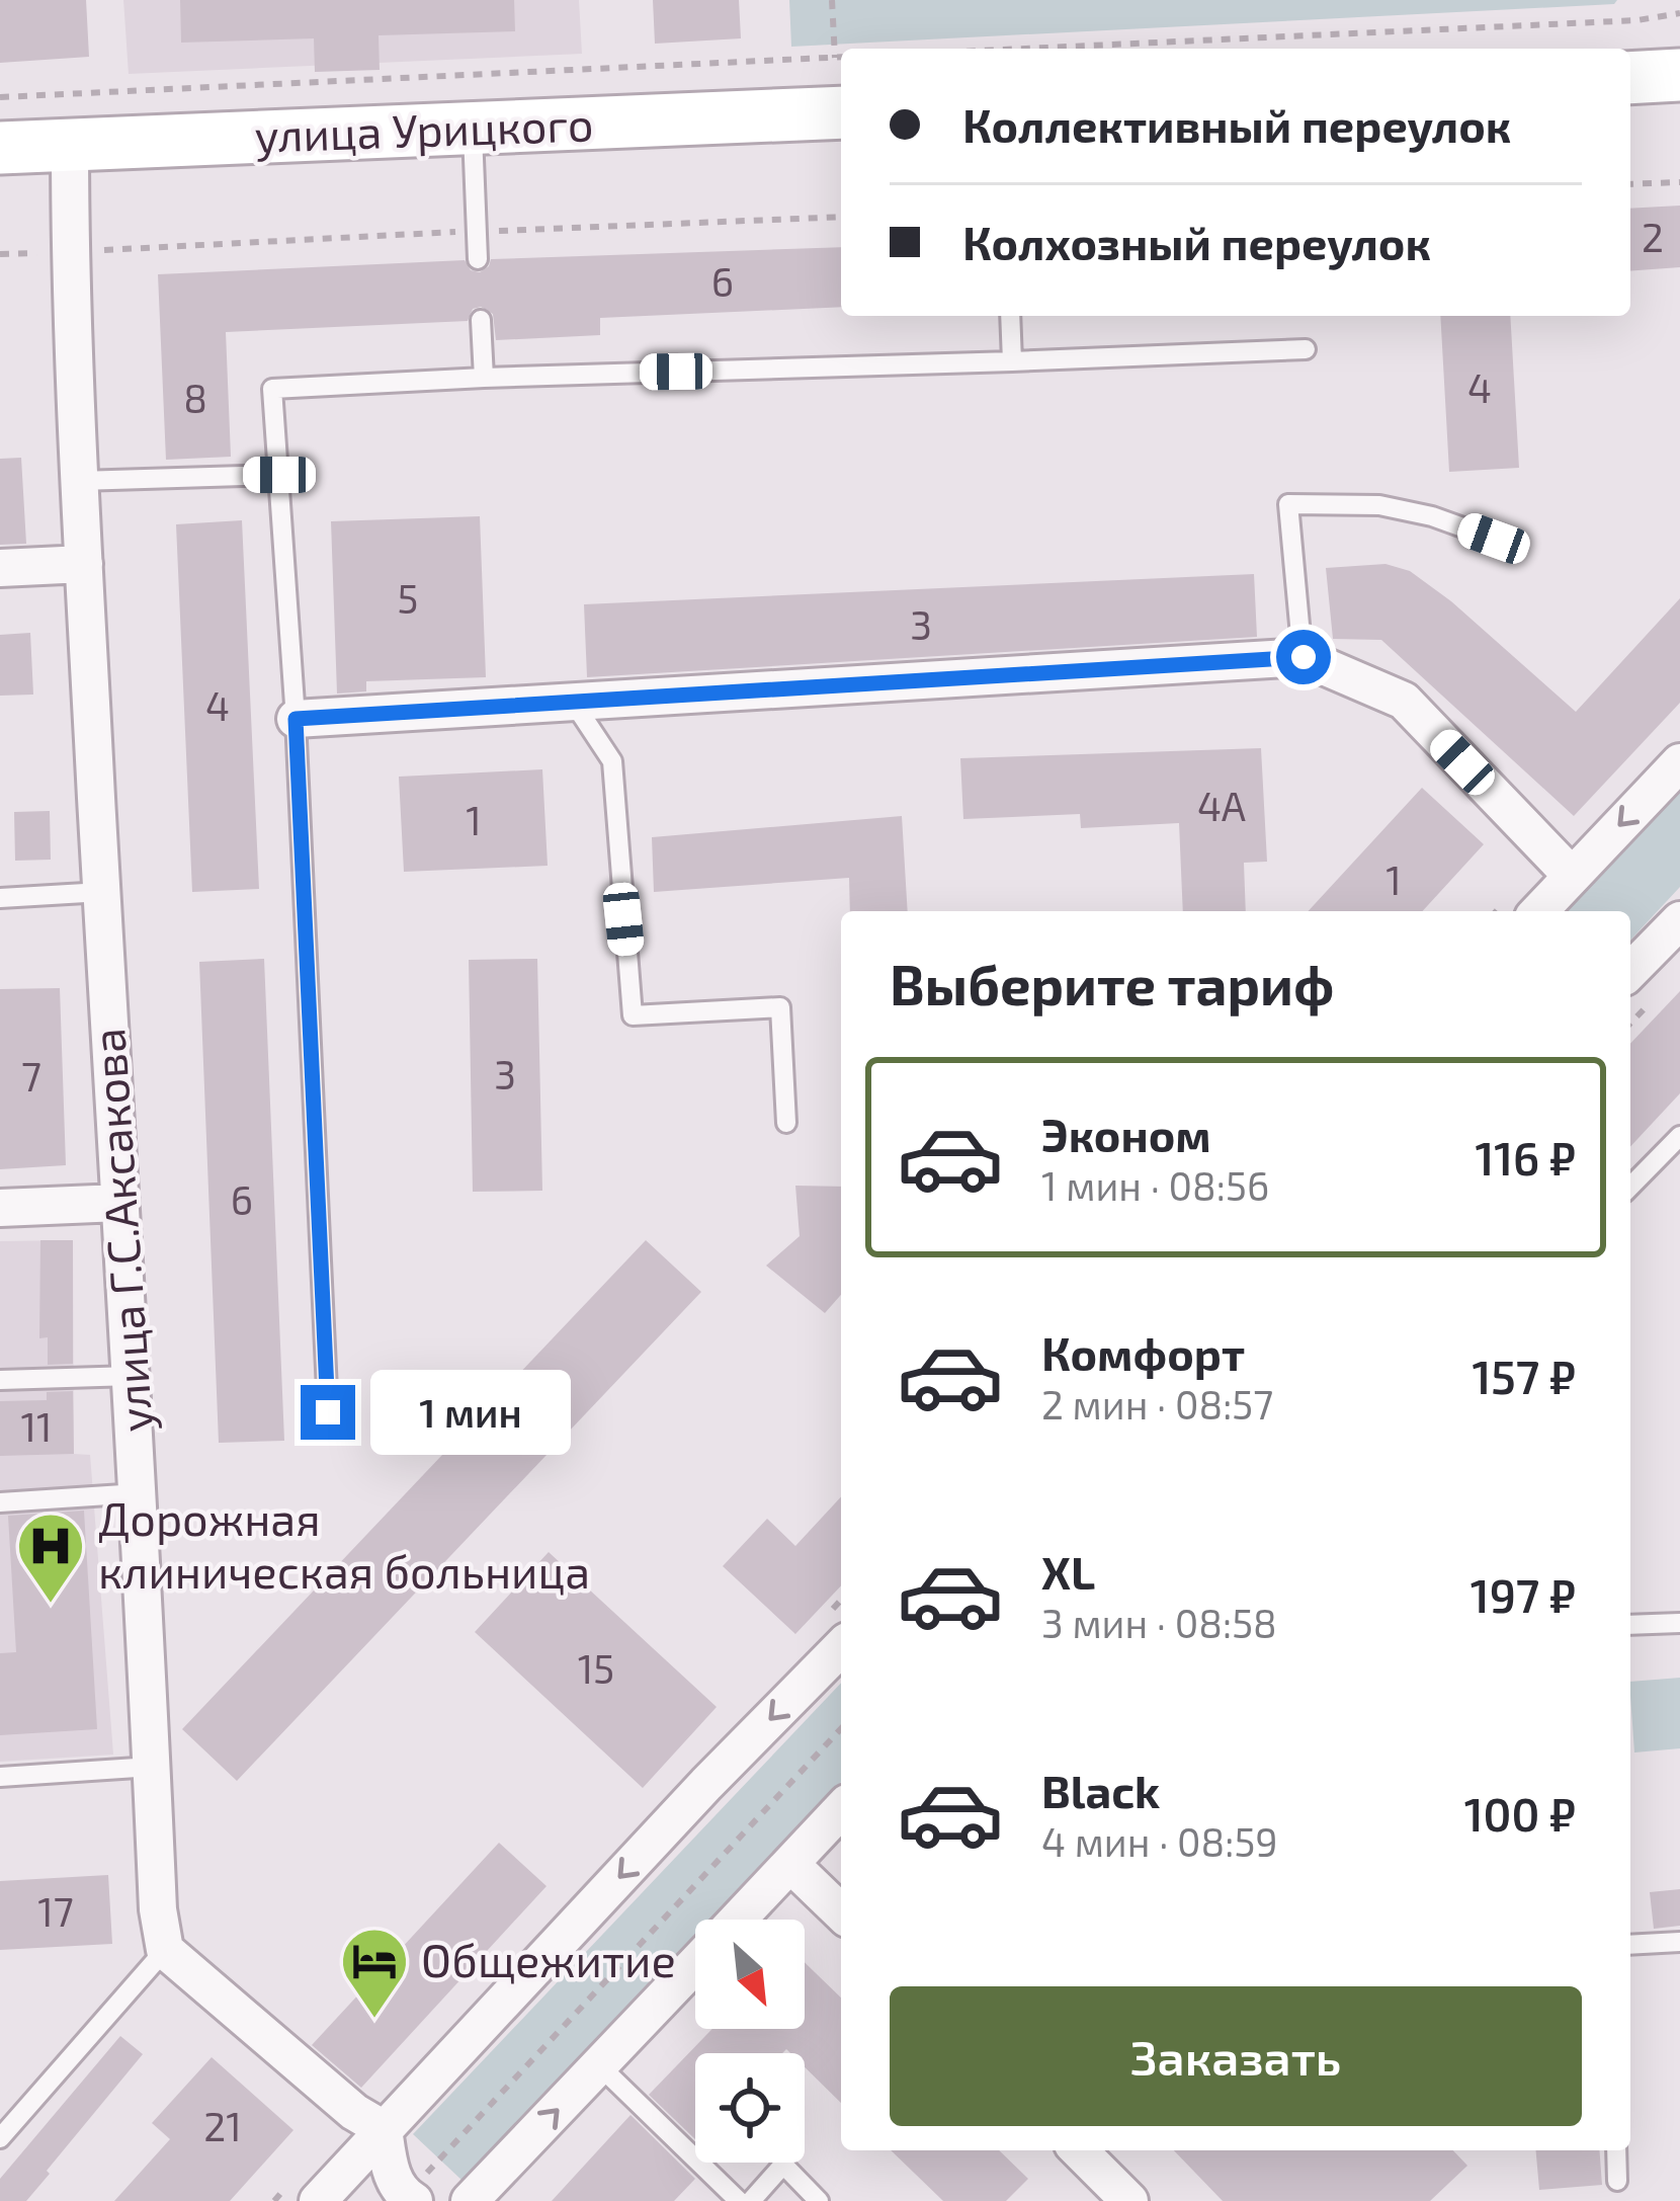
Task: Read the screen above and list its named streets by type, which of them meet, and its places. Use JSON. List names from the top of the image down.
{
  "streets": {
    "main road": ["улица Урицкого"],
    "street": ["улица Г.С.Аксакова"]
  },
  "crossings": [
    ["улица Урицкого", "улица Г.С.Аксакова"]
  ],
  "places": {
    "hospital": ["Дорожная клиническая больница"],
    "hotel": ["Общежитие"]
  },
  "house_numbers": [
    "2",
    "6",
    "4",
    "8",
    "5",
    "3",
    "4",
    "4А",
    "1",
    "1",
    "3",
    "7",
    "6",
    "11",
    "15",
    "17",
    "21"
  ],
  "north": "bottom right",
  "page": {
    "banner": ["Коллективный переулок", "Колхозный переулок"],
    "heading": "Выберите тариф",
    "list": [
      {
        "name": "Эконом",
        "note": "1 мин · 08:56",
        "value": "116 ₽"
      },
      {
        "name": "Комфорт",
        "note": "2 мин · 08:57",
        "value": "157 ₽"
      },
      {
        "name": "XL",
        "note": "3 мин · 08:58",
        "value": "197 ₽"
      },
      {
        "name": "Black",
        "note": "4 мин · 08:59",
        "value": "100 ₽"
      }
    ],
    "bubble": "1 мин",
    "buttons": "Заказать"
  }
}
